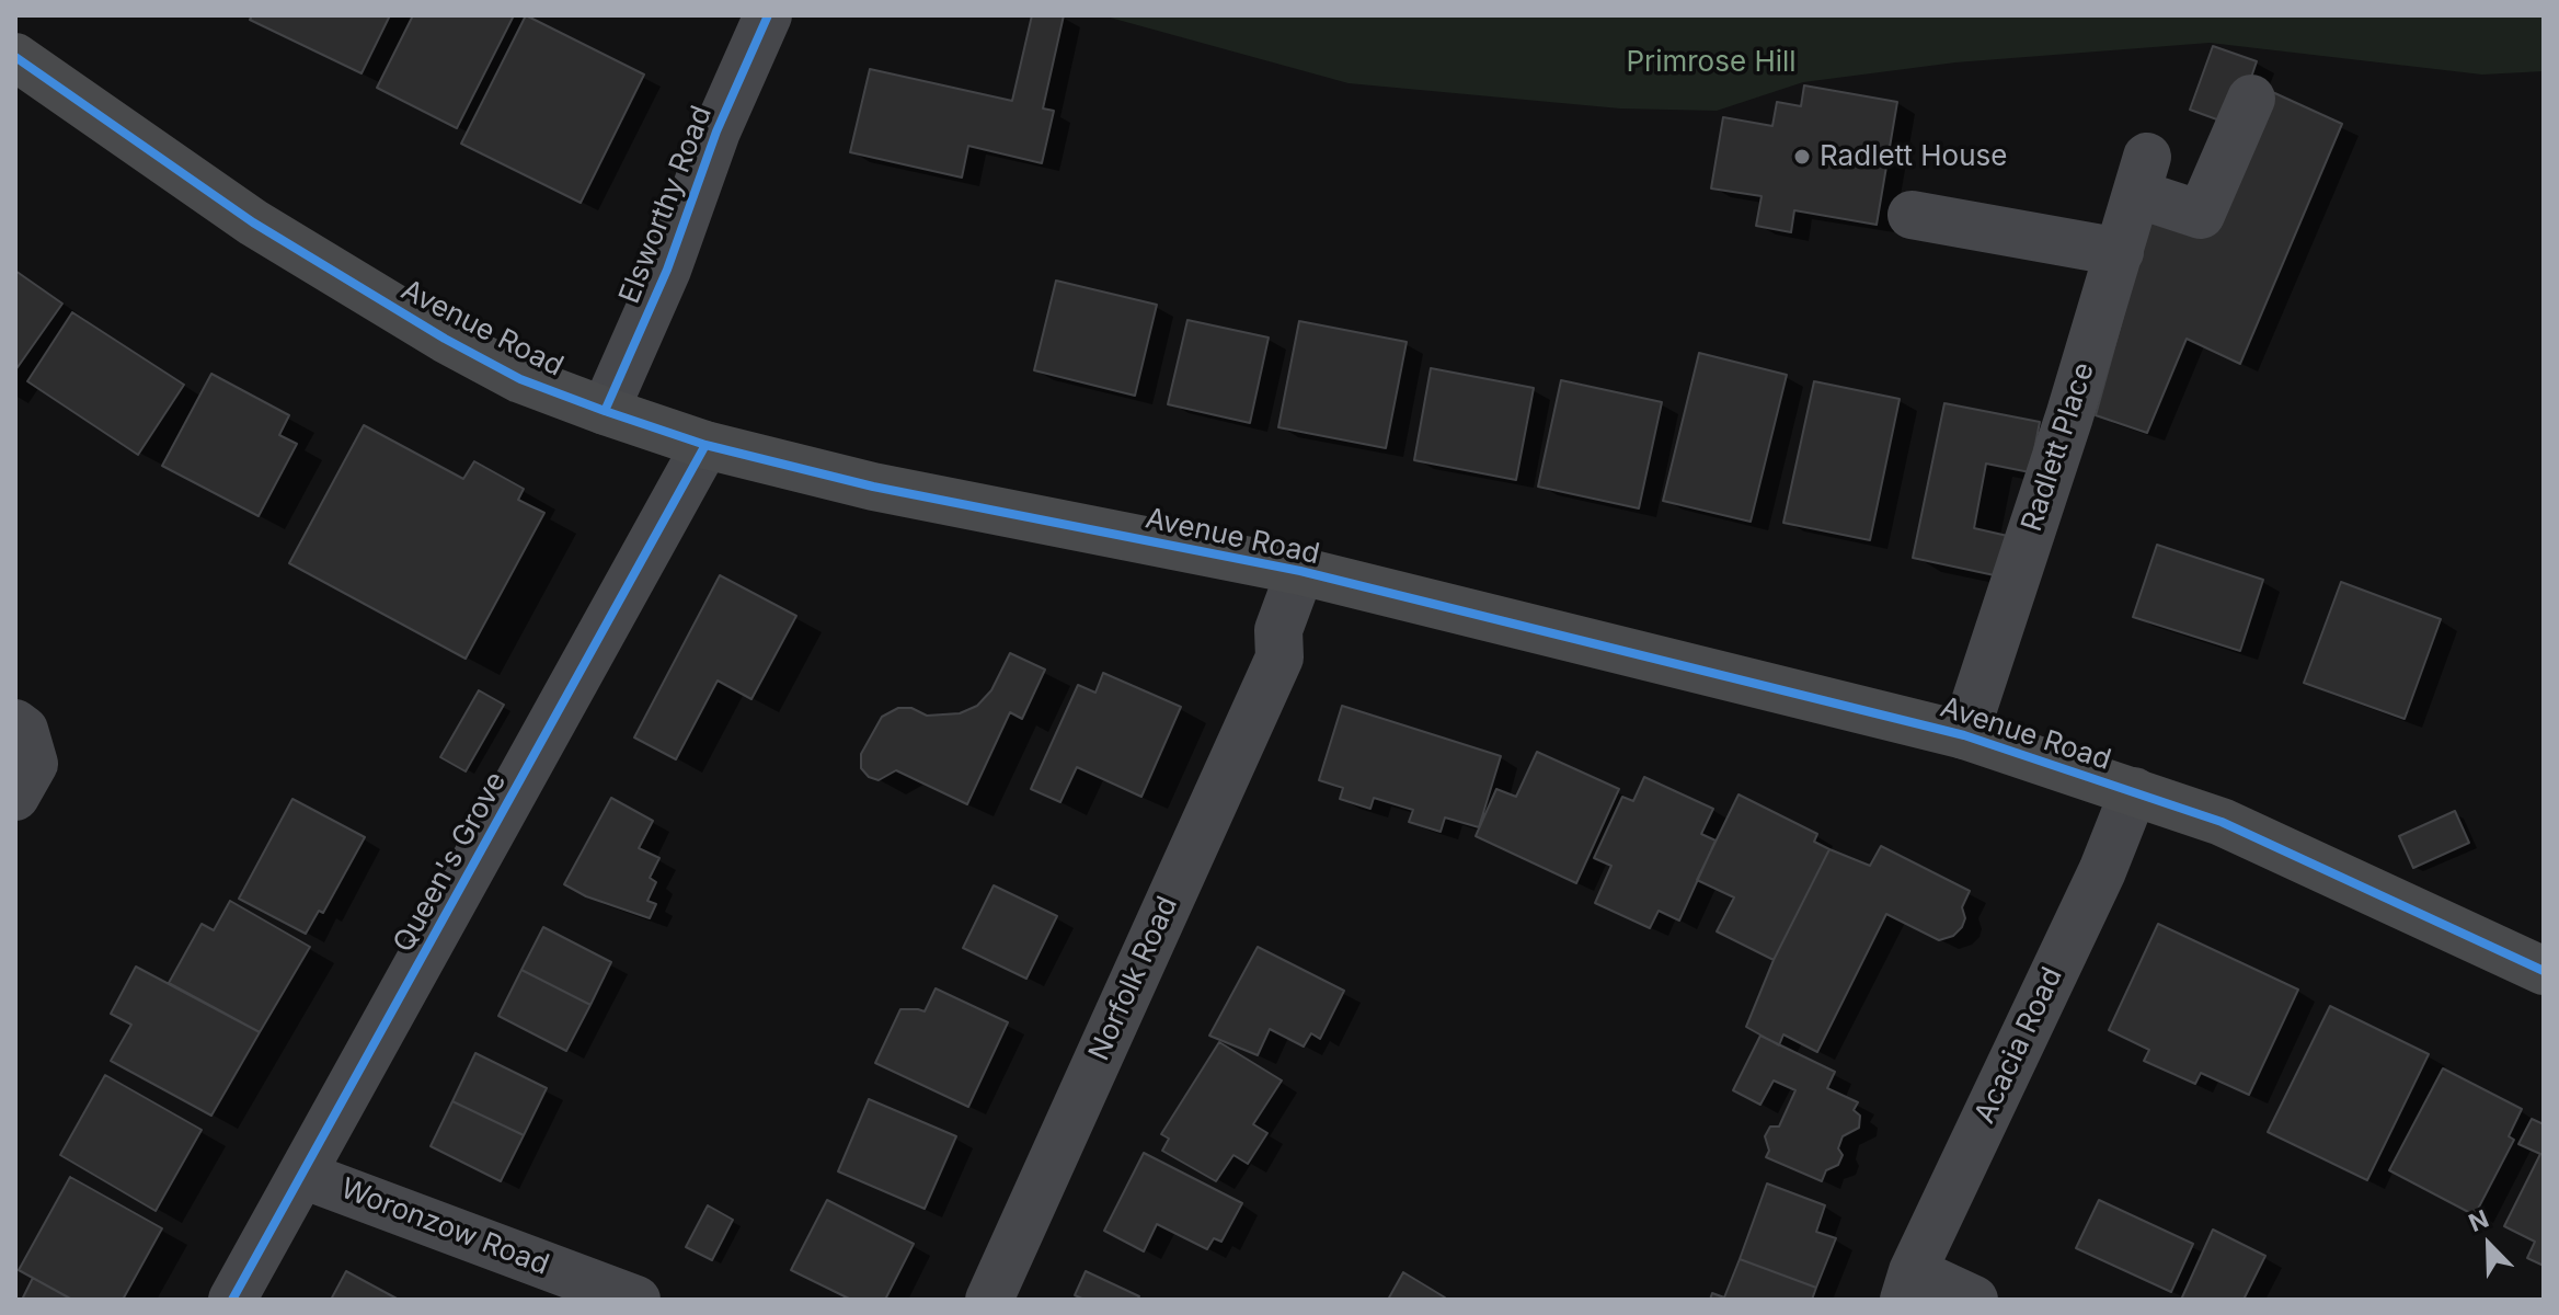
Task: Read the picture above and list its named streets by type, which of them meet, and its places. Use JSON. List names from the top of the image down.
{
  "streets": {
    "main road": ["Avenue Road"],
    "street": [
      "Elsworthy Road",
      "Radlett Place",
      "Queen's Grove",
      "Norfolk Road",
      "Acacia Road",
      "Woronzow Road"
    ]
  },
  "crossings": [
    ["Elsworthy Road", "Avenue Road"],
    ["Avenue Road", "Radlett Place"],
    ["Avenue Road", "Queen's Grove"],
    ["Avenue Road", "Norfolk Road"],
    ["Avenue Road", "Acacia Road"],
    ["Queen's Grove", "Woronzow Road"]
  ],
  "parks": ["Primrose Hill"],
  "places": ["Radlett House"],
  "north": "top left"
}
